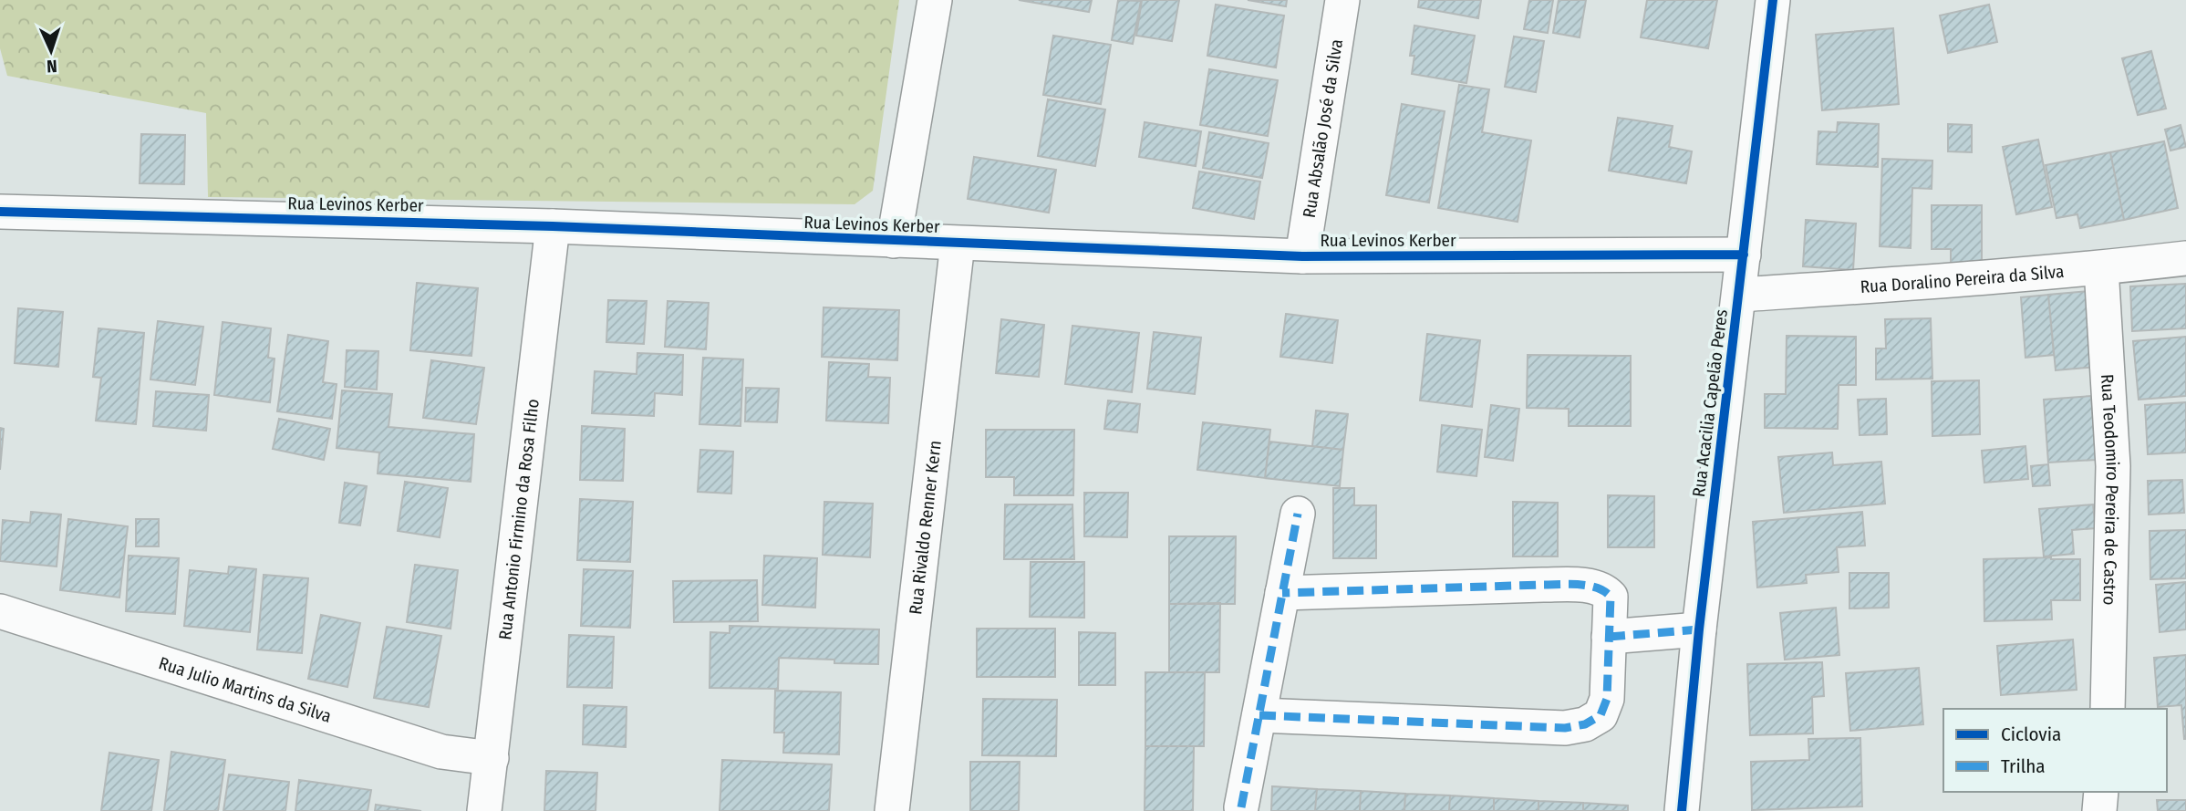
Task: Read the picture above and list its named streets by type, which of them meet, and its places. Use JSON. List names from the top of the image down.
{
  "streets": {
    "street": [
      "Rua Absalão José da Silva",
      "Rua Levinos Kerber",
      "Rua Doralino Pereira da Silva",
      "Rua Acacilia Capelão Peres",
      "Rua Teodomiro Pereira de Castro",
      "Rua Antonio Firmino da Rosa Filho",
      "Rua Rivaldo Renner Kern",
      "Rua Julio Martins da Silva"
    ]
  },
  "crossings": [
    ["Rua Absalão José da Silva", "Rua Levinos Kerber"],
    ["Rua Levinos Kerber", "Rua Acacilia Capelão Peres"],
    ["Rua Levinos Kerber", "Rua Antonio Firmino da Rosa Filho"],
    ["Rua Levinos Kerber", "Rua Rivaldo Renner Kern"],
    ["Rua Doralino Pereira da Silva", "Rua Acacilia Capelão Peres"],
    ["Rua Doralino Pereira da Silva", "Rua Teodomiro Pereira de Castro"],
    ["Rua Antonio Firmino da Rosa Filho", "Rua Julio Martins da Silva"]
  ],
  "legend": ["Ciclovia", "Trilha"],
  "north": "bottom"
}
